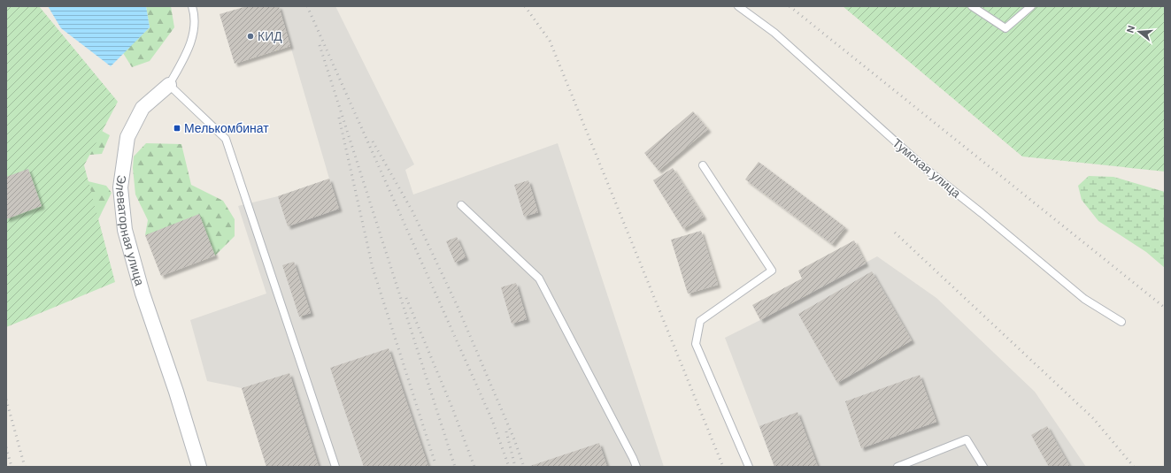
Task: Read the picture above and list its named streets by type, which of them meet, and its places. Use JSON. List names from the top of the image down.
{
  "streets": {
    "street": ["Элеваторная улица"],
    "lane": ["Тумская улица"]
  },
  "places": {
    "other": ["КИД"],
    "transit": ["Мелькомбинат"]
  },
  "north": "left"
}
